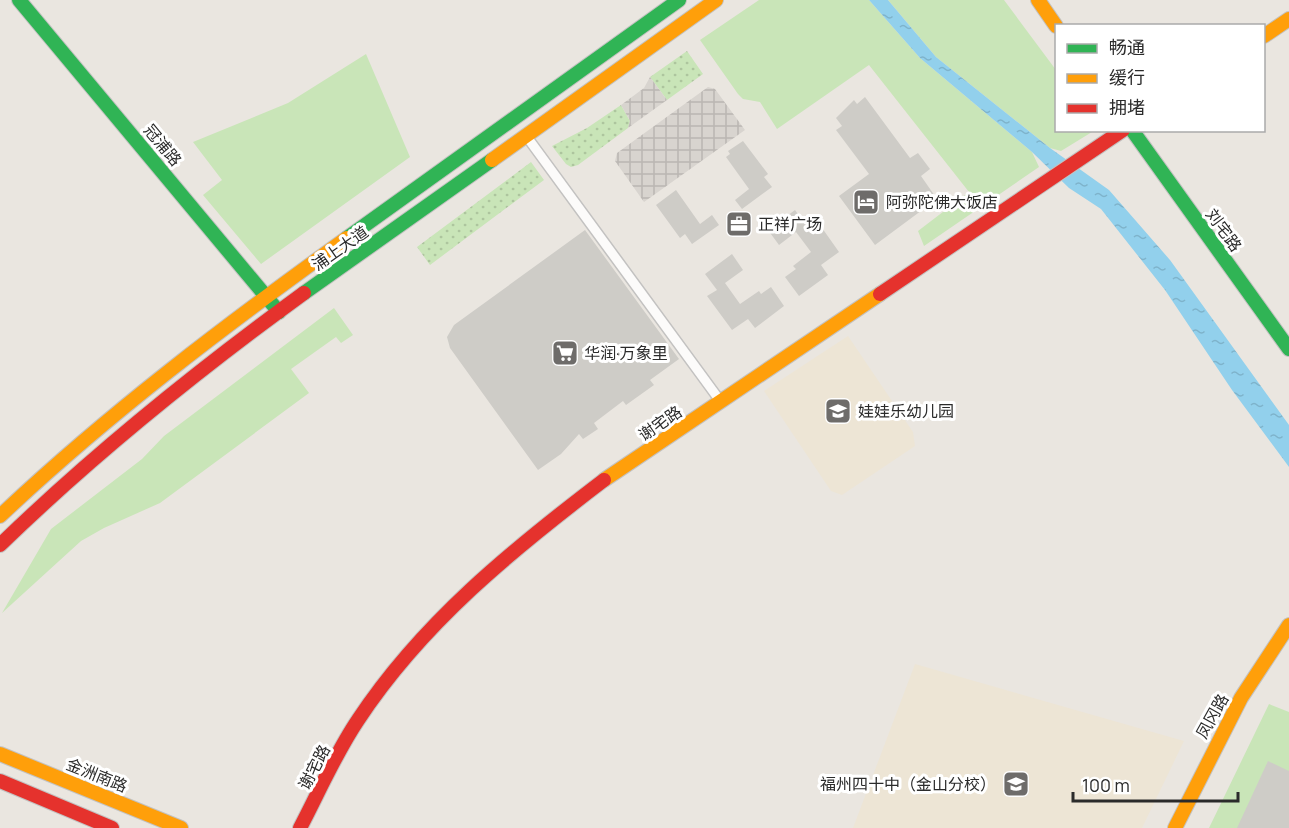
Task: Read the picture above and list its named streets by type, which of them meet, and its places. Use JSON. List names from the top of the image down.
{
  "streets": {
    "main road": [
      "冠浦路",
      "刘宅路",
      "浦上大道",
      "谢宅路",
      "凤冈路",
      "金洲南路"
    ]
  },
  "crossings": [
    ["冠浦路", "浦上大道"]
  ],
  "places": {
    "hotel": ["阿弥陀佛大饭店"],
    "office": ["正祥广场"],
    "supermarket": ["华润·万象里"],
    "school or university": ["娃娃乐幼儿园", "福州四十中（金山分校）"]
  },
  "legend": ["畅通", "缓行", "拥堵"],
  "scale_bar": "100 m"
}
